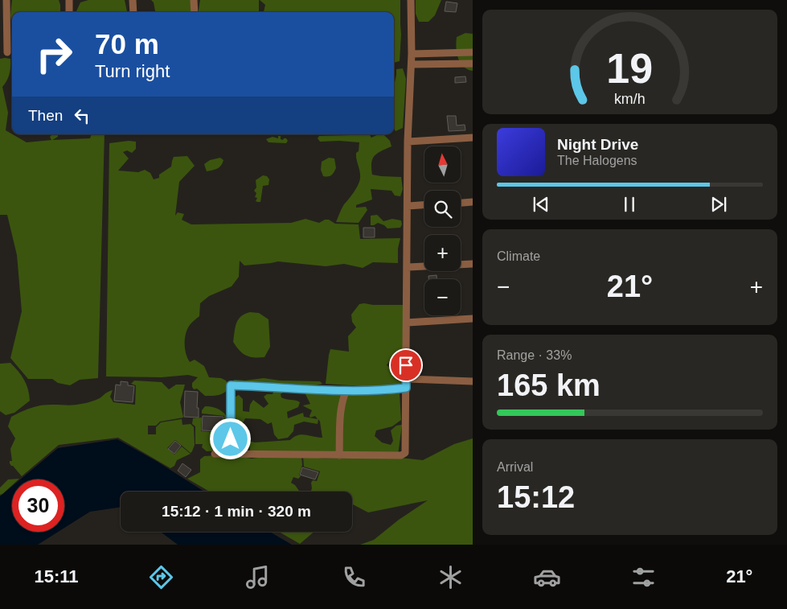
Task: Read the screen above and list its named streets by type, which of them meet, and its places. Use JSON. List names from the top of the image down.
{
  "north": "top",
  "page": {
    "turn": ["70 m", "Turn right"],
    "then": "Then",
    "song": ["Night Drive", "The Halogens"],
    "map_buttons": ["+", "−"],
    "tile": [
      "Climate",
      ["Range · 33%", "165 km"],
      ["Arrival", "15:12"]
    ],
    "heat": ["−", "21°", "+"],
    "limit": "30",
    "trip": "15:12 · 1 min · 320 m",
    "tabs": ["15:11", "21°"],
    "gauge": ["19", "km/h"]
  }
}
